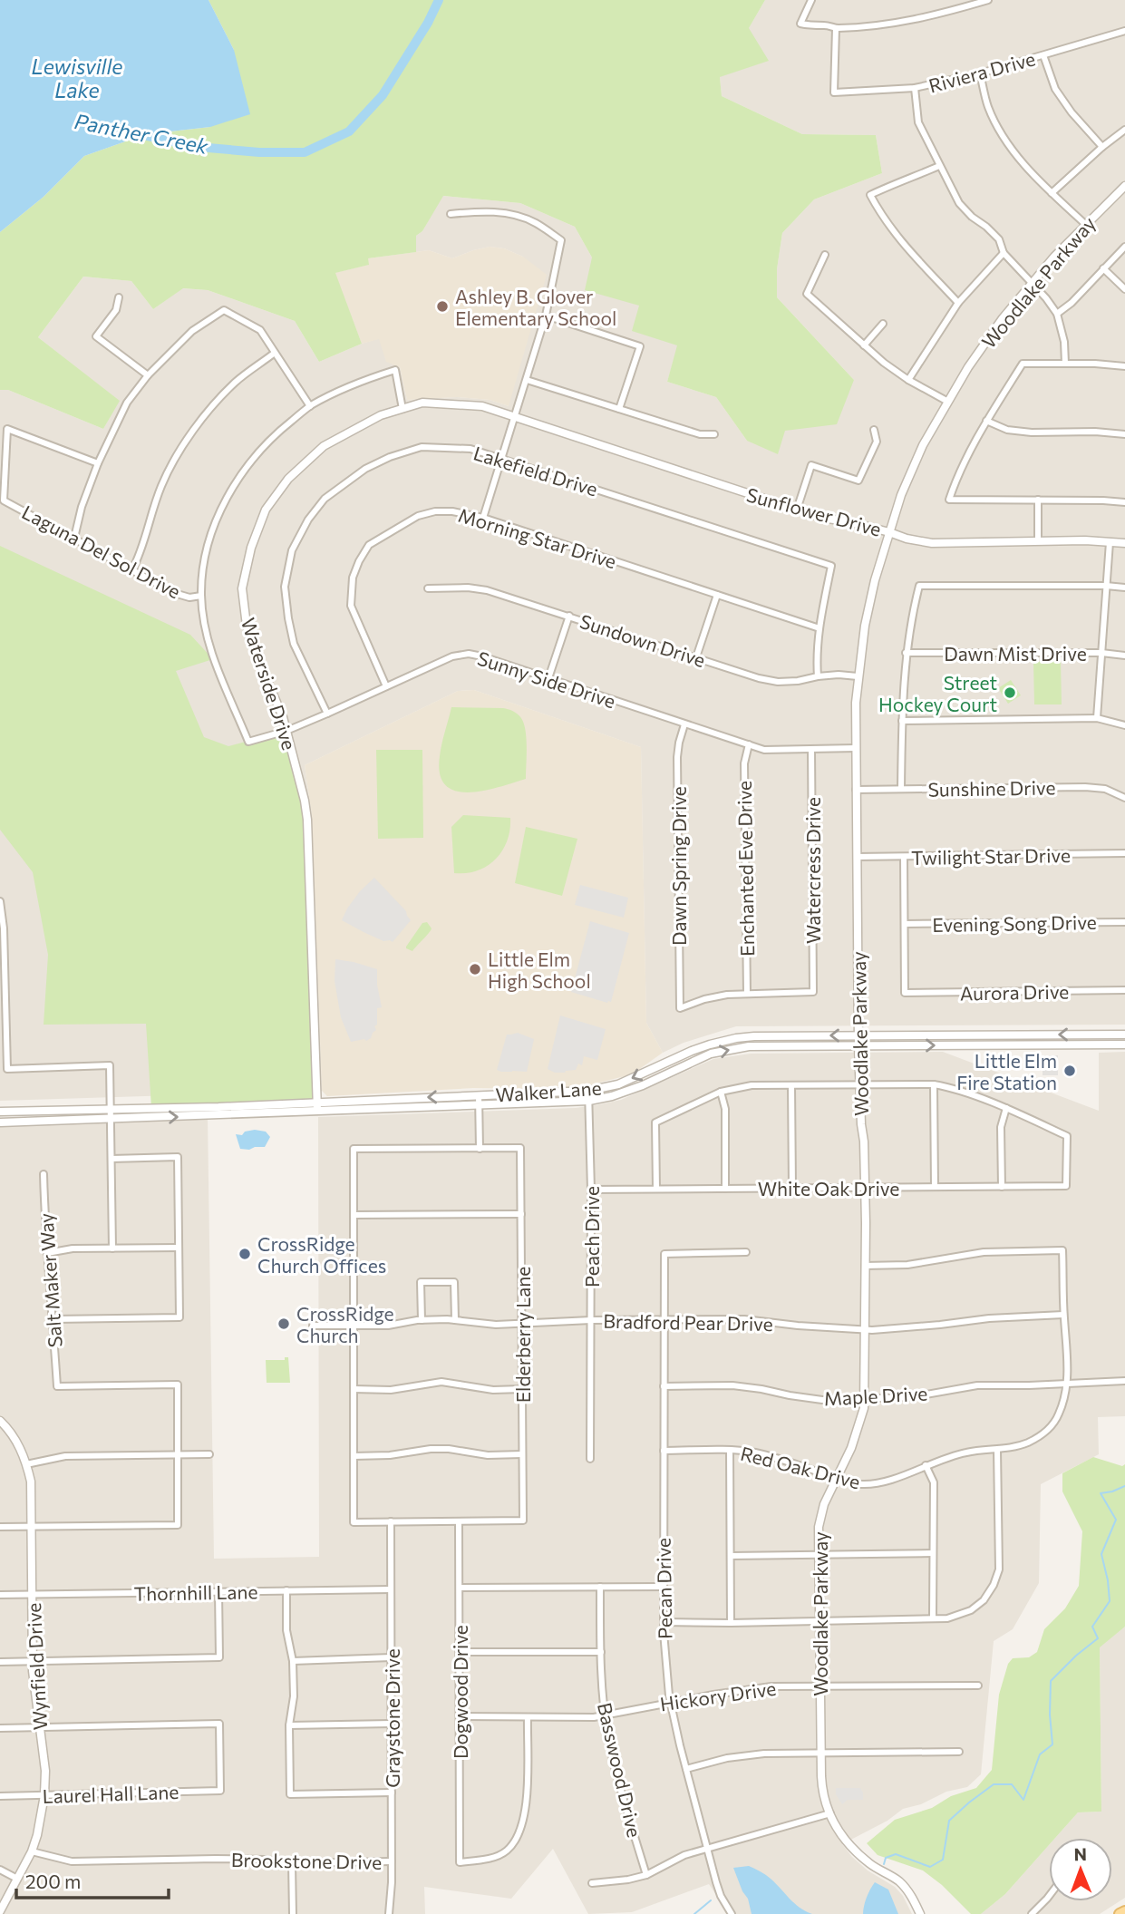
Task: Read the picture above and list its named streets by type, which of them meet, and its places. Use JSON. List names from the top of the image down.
{
  "streets": {
    "street": [
      "Riviera Drive",
      "Woodlake Parkway",
      "Lakefield Drive",
      "Sunflower Drive",
      "Morning Star Drive",
      "Laguna Del Sol Drive",
      "Sundown Drive",
      "Dawn Mist Drive",
      "Sunny Side Drive",
      "Waterside Drive",
      "Sunshine Drive",
      "Twilight Star Drive",
      "Dawn Spring Drive",
      "Enchanted Eve Drive",
      "Watercress Drive",
      "Evening Song Drive",
      "Aurora Drive",
      "Walker Lane",
      "White Oak Drive",
      "Peach Drive",
      "Salt Maker Way",
      "Bradford Pear Drive",
      "Elderberry Lane",
      "Maple Drive",
      "Red Oak Drive",
      "Pecan Drive",
      "Thornhill Lane",
      "Wynfield Drive",
      "Dogwood Drive",
      "Hickory Drive",
      "Graystone Drive",
      "Basswood Drive",
      "Laurel Hall Lane",
      "Brookstone Drive"
    ]
  },
  "crossings": [
    ["Woodlake Parkway", "Sunflower Drive"],
    ["Woodlake Parkway", "Sundown Drive"],
    ["Woodlake Parkway", "Sunny Side Drive"],
    ["Woodlake Parkway", "Sunshine Drive"],
    ["Woodlake Parkway", "Twilight Star Drive"],
    ["Woodlake Parkway", "Walker Lane"],
    ["Woodlake Parkway", "White Oak Drive"],
    ["Woodlake Parkway", "Bradford Pear Drive"],
    ["Woodlake Parkway", "Maple Drive"],
    ["Woodlake Parkway", "Red Oak Drive"],
    ["Woodlake Parkway", "Hickory Drive"],
    ["Lakefield Drive", "Morning Star Drive"],
    ["Lakefield Drive", "Sunny Side Drive"],
    ["Sunflower Drive", "Waterside Drive"],
    ["Morning Star Drive", "Sunny Side Drive"],
    ["Laguna Del Sol Drive", "Sunny Side Drive"],
    ["Sunny Side Drive", "Waterside Drive"],
    ["Sunny Side Drive", "Dawn Spring Drive"],
    ["Sunny Side Drive", "Enchanted Eve Drive"],
    ["Sunny Side Drive", "Watercress Drive"],
    ["Waterside Drive", "Walker Lane"],
    ["Dawn Spring Drive", "Enchanted Eve Drive"],
    ["Dawn Spring Drive", "Watercress Drive"],
    ["Enchanted Eve Drive", "Watercress Drive"],
    ["Evening Song Drive", "Aurora Drive"],
    ["Walker Lane", "Peach Drive"],
    ["White Oak Drive", "Peach Drive"],
    ["Peach Drive", "Bradford Pear Drive"],
    ["Bradford Pear Drive", "Elderberry Lane"],
    ["Bradford Pear Drive", "Red Oak Drive"],
    ["Bradford Pear Drive", "Pecan Drive"],
    ["Elderberry Lane", "Dogwood Drive"],
    ["Maple Drive", "Red Oak Drive"],
    ["Maple Drive", "Pecan Drive"],
    ["Red Oak Drive", "Pecan Drive"],
    ["Pecan Drive", "Hickory Drive"],
    ["Thornhill Lane", "Wynfield Drive"],
    ["Thornhill Lane", "Graystone Drive"],
    ["Wynfield Drive", "Laurel Hall Lane"],
    ["Wynfield Drive", "Brookstone Drive"],
    ["Dogwood Drive", "Hickory Drive"],
    ["Hickory Drive", "Basswood Drive"],
    ["Graystone Drive", "Brookstone Drive"]
  ],
  "water": ["Lewisville Lake", "Panther Creek"],
  "places": [
    "Ashley B. Glover Elementary School",
    "Street Hockey Court",
    "Little Elm High School",
    "Little Elm Fire Station",
    "CrossRidge Church Offices",
    "CrossRidge Church"
  ],
  "scale_bar": "200 m",
  "north": "top"
}
